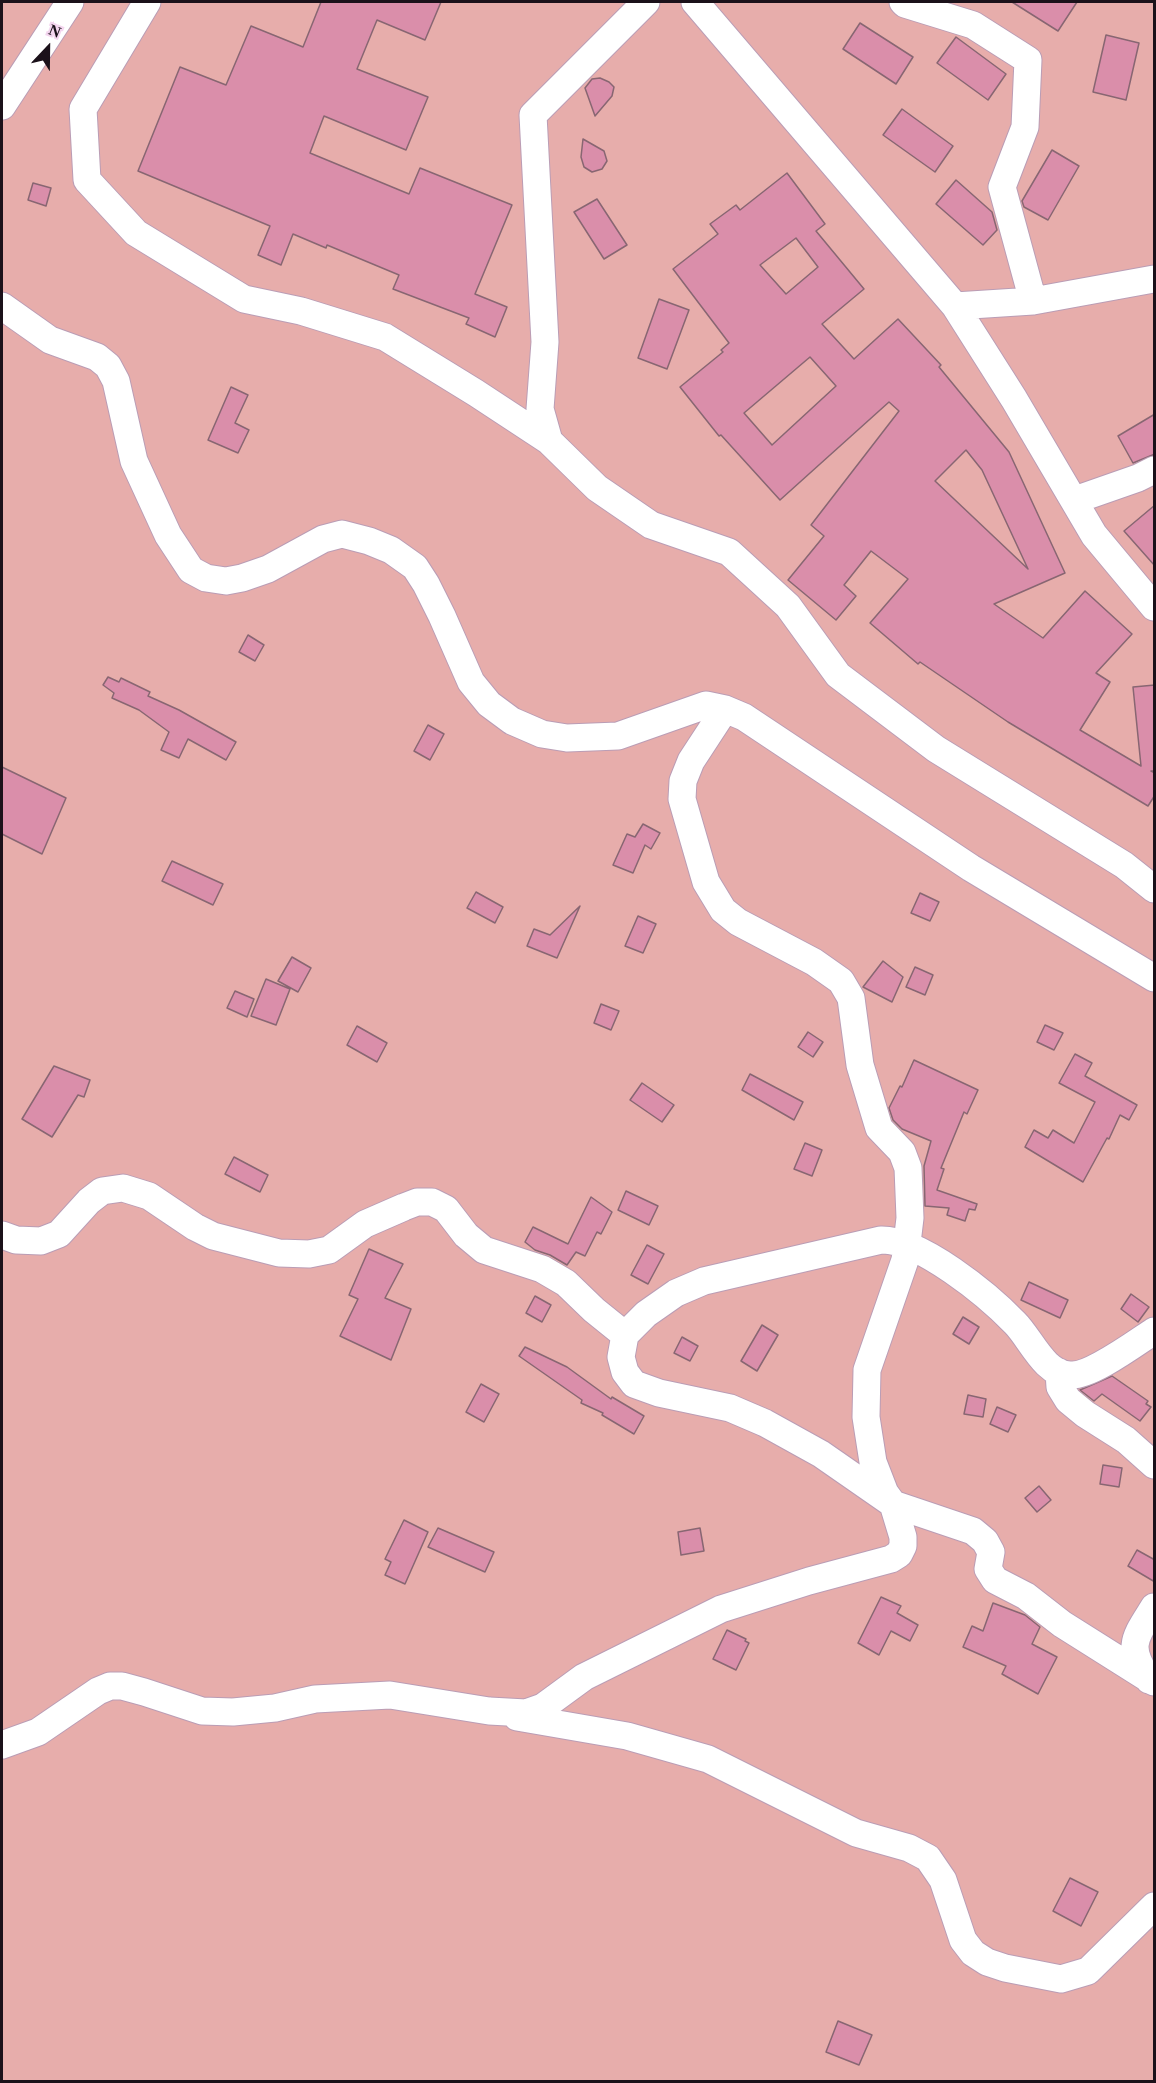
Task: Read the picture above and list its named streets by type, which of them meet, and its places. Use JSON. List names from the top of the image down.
{
  "north": "top"
}
